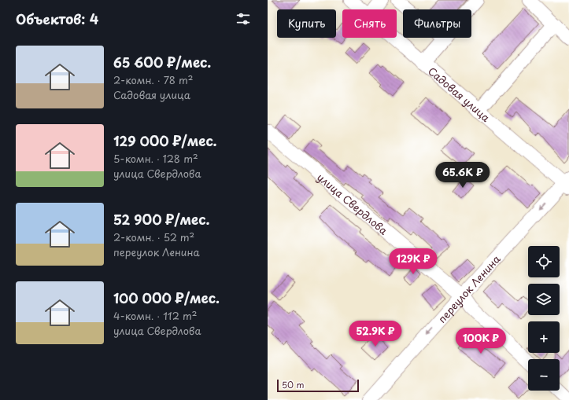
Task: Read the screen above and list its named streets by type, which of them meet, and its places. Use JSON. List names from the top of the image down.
{
  "streets": {
    "street": ["Садовая улица", "улица Свердлова", "переулок Ленина"]
  },
  "crossings": [
    ["Садовая улица", "переулок Ленина"],
    ["улица Свердлова", "переулок Ленина"]
  ],
  "one_way": ["переулок Ленина"],
  "scale_bar": "50 m",
  "page": {
    "heading": "Объектов: 4",
    "chip": ["Купить", "Снять", "Фильтры"],
    "list": [
      {
        "name": "65 600 ₽/мес.",
        "note": "2-комн. · 78 m² · Садовая улица"
      },
      {
        "name": "129 000 ₽/мес.",
        "note": "5-комн. · 128 m² · улица Свердлова"
      },
      {
        "name": "52 900 ₽/мес.",
        "note": "2-комн. · 52 m² · переулок Ленина"
      },
      {
        "name": "100 000 ₽/мес.",
        "note": "4-комн. · 112 m² · улица Свердлова"
      }
    ],
    "price": [
      "65.6K ₽",
      "129K ₽",
      "52.9K ₽",
      "100K ₽"
    ],
    "map_buttons": ["+", "−"],
    "scale": "50 m"
  }
}
